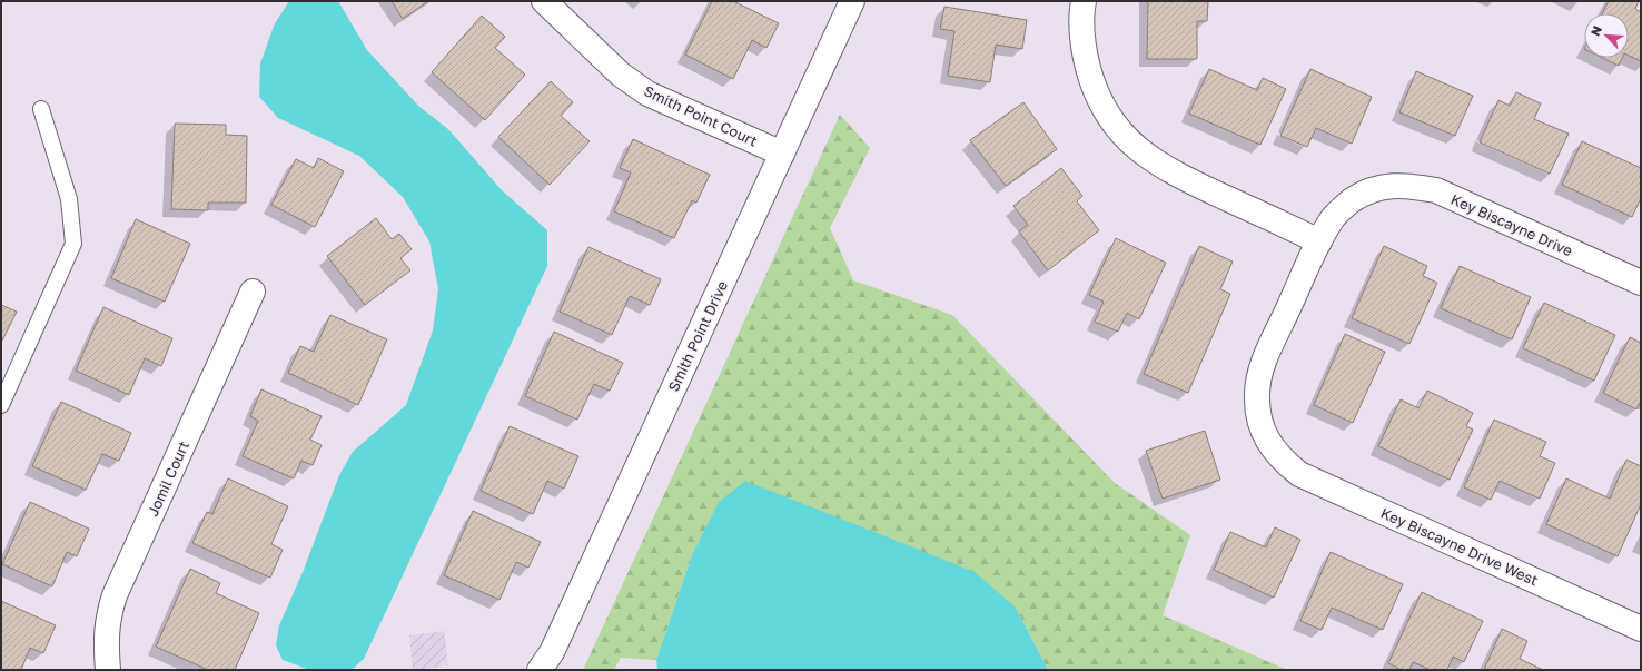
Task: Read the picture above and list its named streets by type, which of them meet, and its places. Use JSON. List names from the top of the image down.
{
  "streets": {
    "street": [
      "Smith Point Court",
      "Key Biscayne Drive",
      "Smith Point Drive",
      "Jomil Court",
      "Key Biscayne Drive West"
    ]
  },
  "crossings": [
    ["Smith Point Court", "Smith Point Drive"],
    ["Key Biscayne Drive", "Key Biscayne Drive West"]
  ],
  "north": "top left"
}
